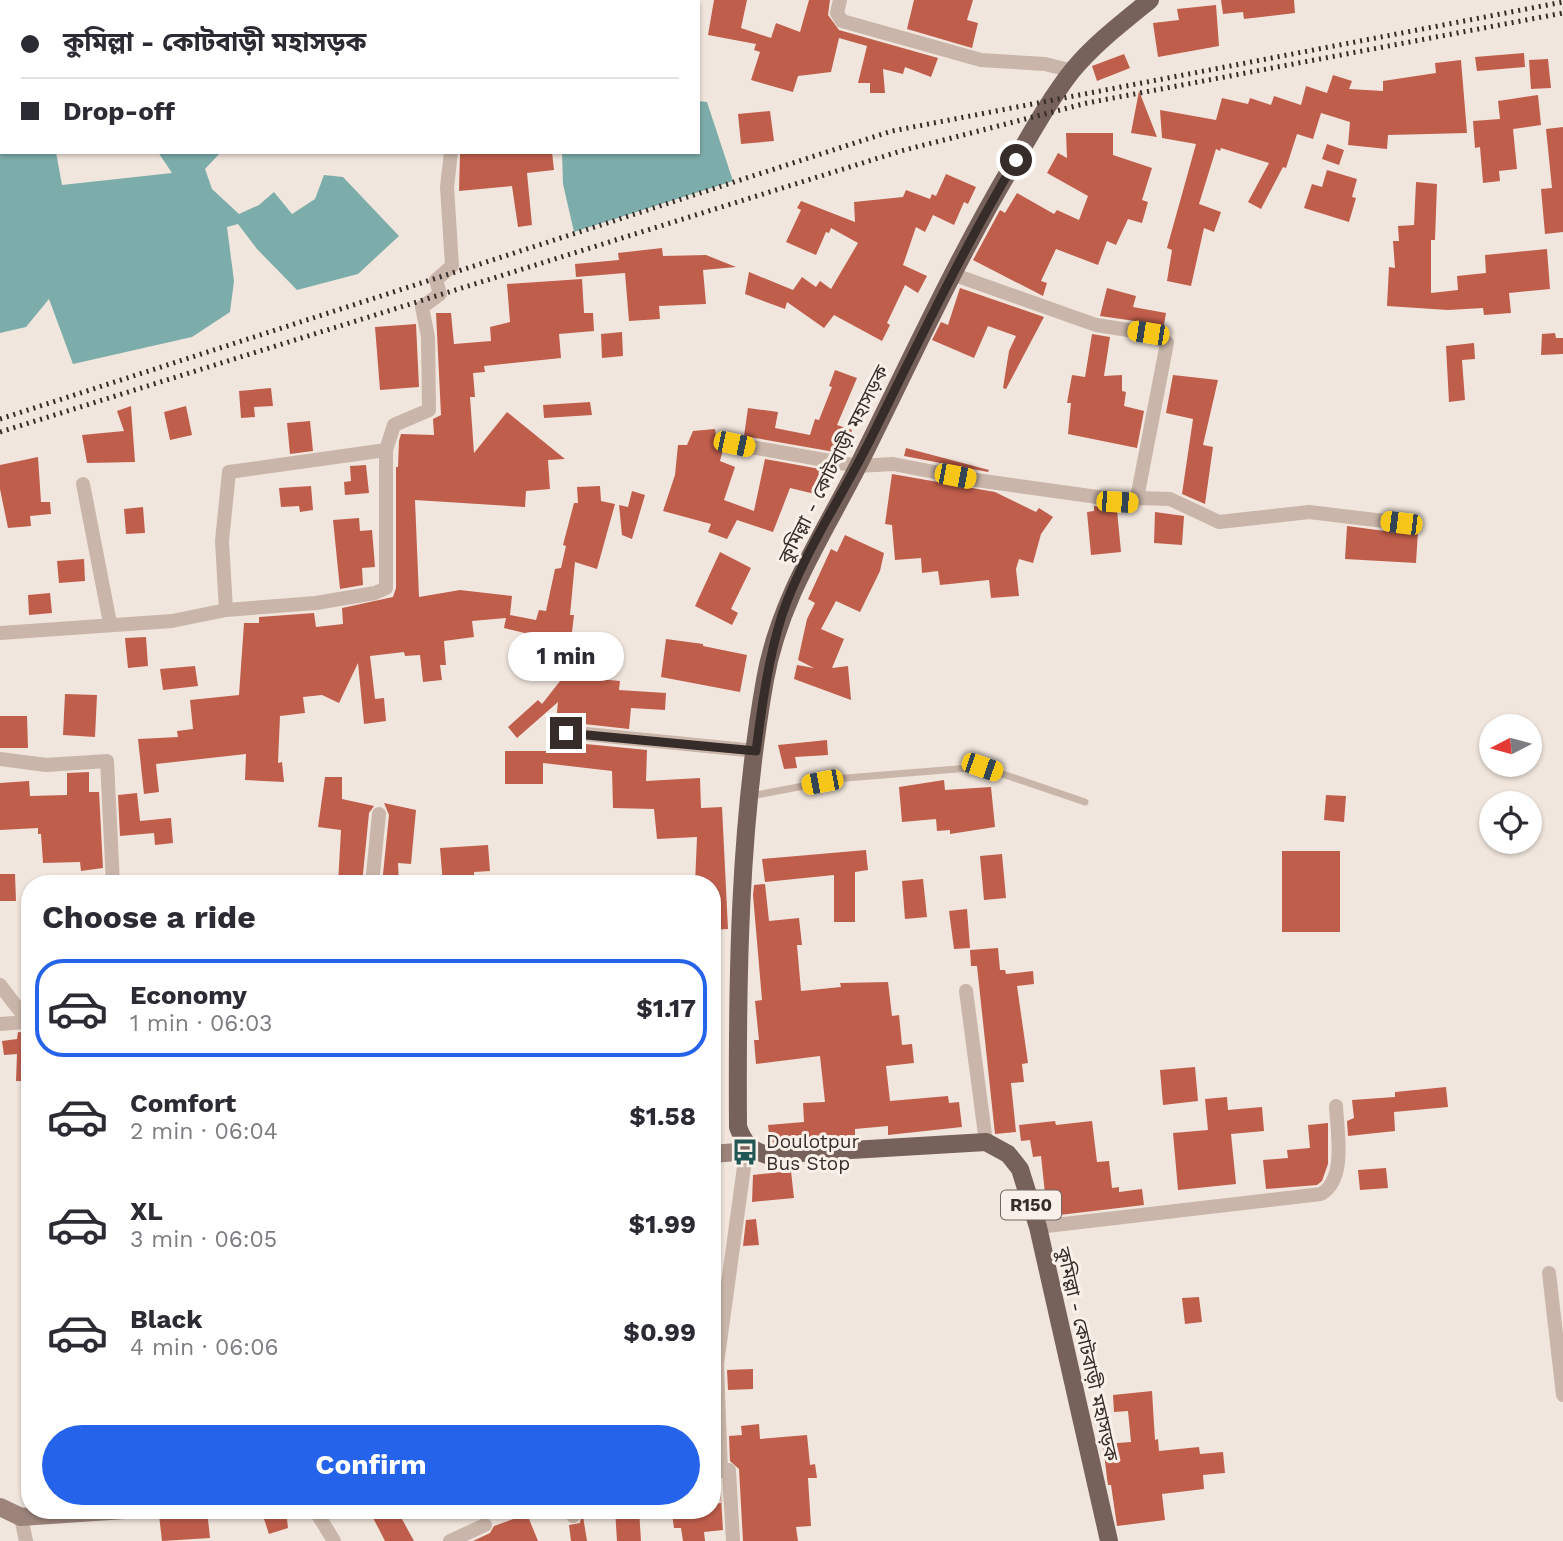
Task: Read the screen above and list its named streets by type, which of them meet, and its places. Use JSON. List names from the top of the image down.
{
  "streets": {
    "main road": ["কুমিল্লা - কোটবাড়ী মহাসড়ক", "R150"]
  },
  "places": {
    "bus stop": ["Doulotpur Bus Stop"]
  },
  "north": "left",
  "page": {
    "banner": ["কুমিল্লা - কোটবাড়ী মহাসড়ক", "Drop-off"],
    "bubble": "1 min",
    "heading": "Choose a ride",
    "list": [
      {
        "name": "Economy",
        "note": "1 min · 06:03",
        "value": "$1.17"
      },
      {
        "name": "Comfort",
        "note": "2 min · 06:04",
        "value": "$1.58"
      },
      {
        "name": "XL",
        "note": "3 min · 06:05",
        "value": "$1.99"
      },
      {
        "name": "Black",
        "note": "4 min · 06:06",
        "value": "$0.99"
      }
    ],
    "buttons": "Confirm"
  }
}
